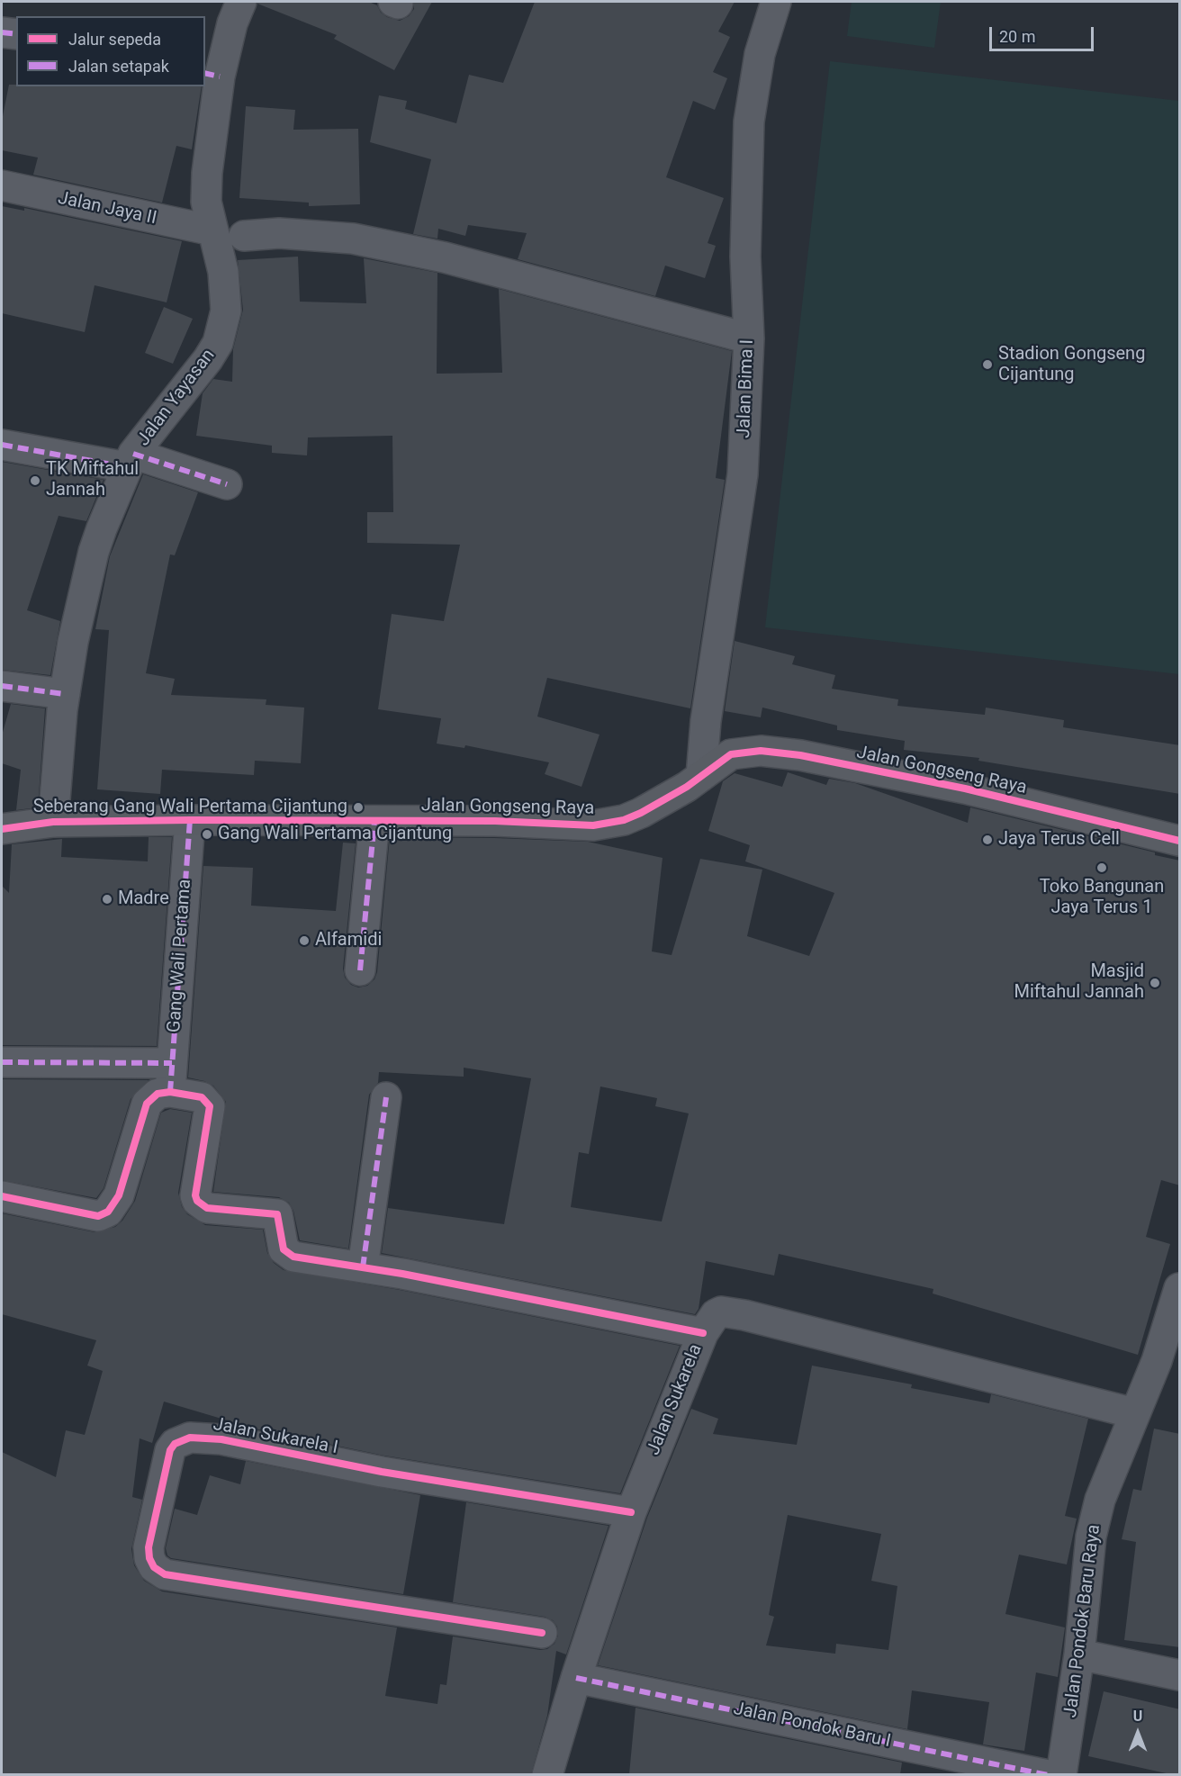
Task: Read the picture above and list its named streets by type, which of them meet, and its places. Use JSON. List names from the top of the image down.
{
  "streets": {
    "street": [
      "Jalan Jaya II",
      "Jalan Bima I",
      "Jalan Yayasan",
      "Jalan Gongseng Raya",
      "Gang Wali Pertama",
      "Jalan Sukarela",
      "Jalan Sukarela I",
      "Jalan Pondok Baru Raya",
      "Jalan Pondok Baru I"
    ]
  },
  "crossings": [
    ["Jalan Jaya II", "Jalan Yayasan"],
    ["Jalan Bima I", "Jalan Gongseng Raya"],
    ["Jalan Yayasan", "Jalan Gongseng Raya"],
    ["Jalan Gongseng Raya", "Gang Wali Pertama"],
    ["Jalan Sukarela", "Jalan Sukarela I"],
    ["Jalan Sukarela", "Jalan Pondok Baru Raya"],
    ["Jalan Sukarela", "Jalan Pondok Baru I"]
  ],
  "places": [
    "Stadion Gongseng Cijantung",
    "TK Miftahul Jannah",
    "Seberang Gang Wali Pertama Cijantung",
    "Gang Wali Pertama Cijantung",
    "Jaya Terus Cell",
    "Toko Bangunan Jaya Terus 1",
    "Madre",
    "Alfamidi",
    "Masjid Miftahul Jannah"
  ],
  "legend": ["Jalur sepeda", "Jalan setapak"],
  "scale_bar": "20 m",
  "north": "top"
}
